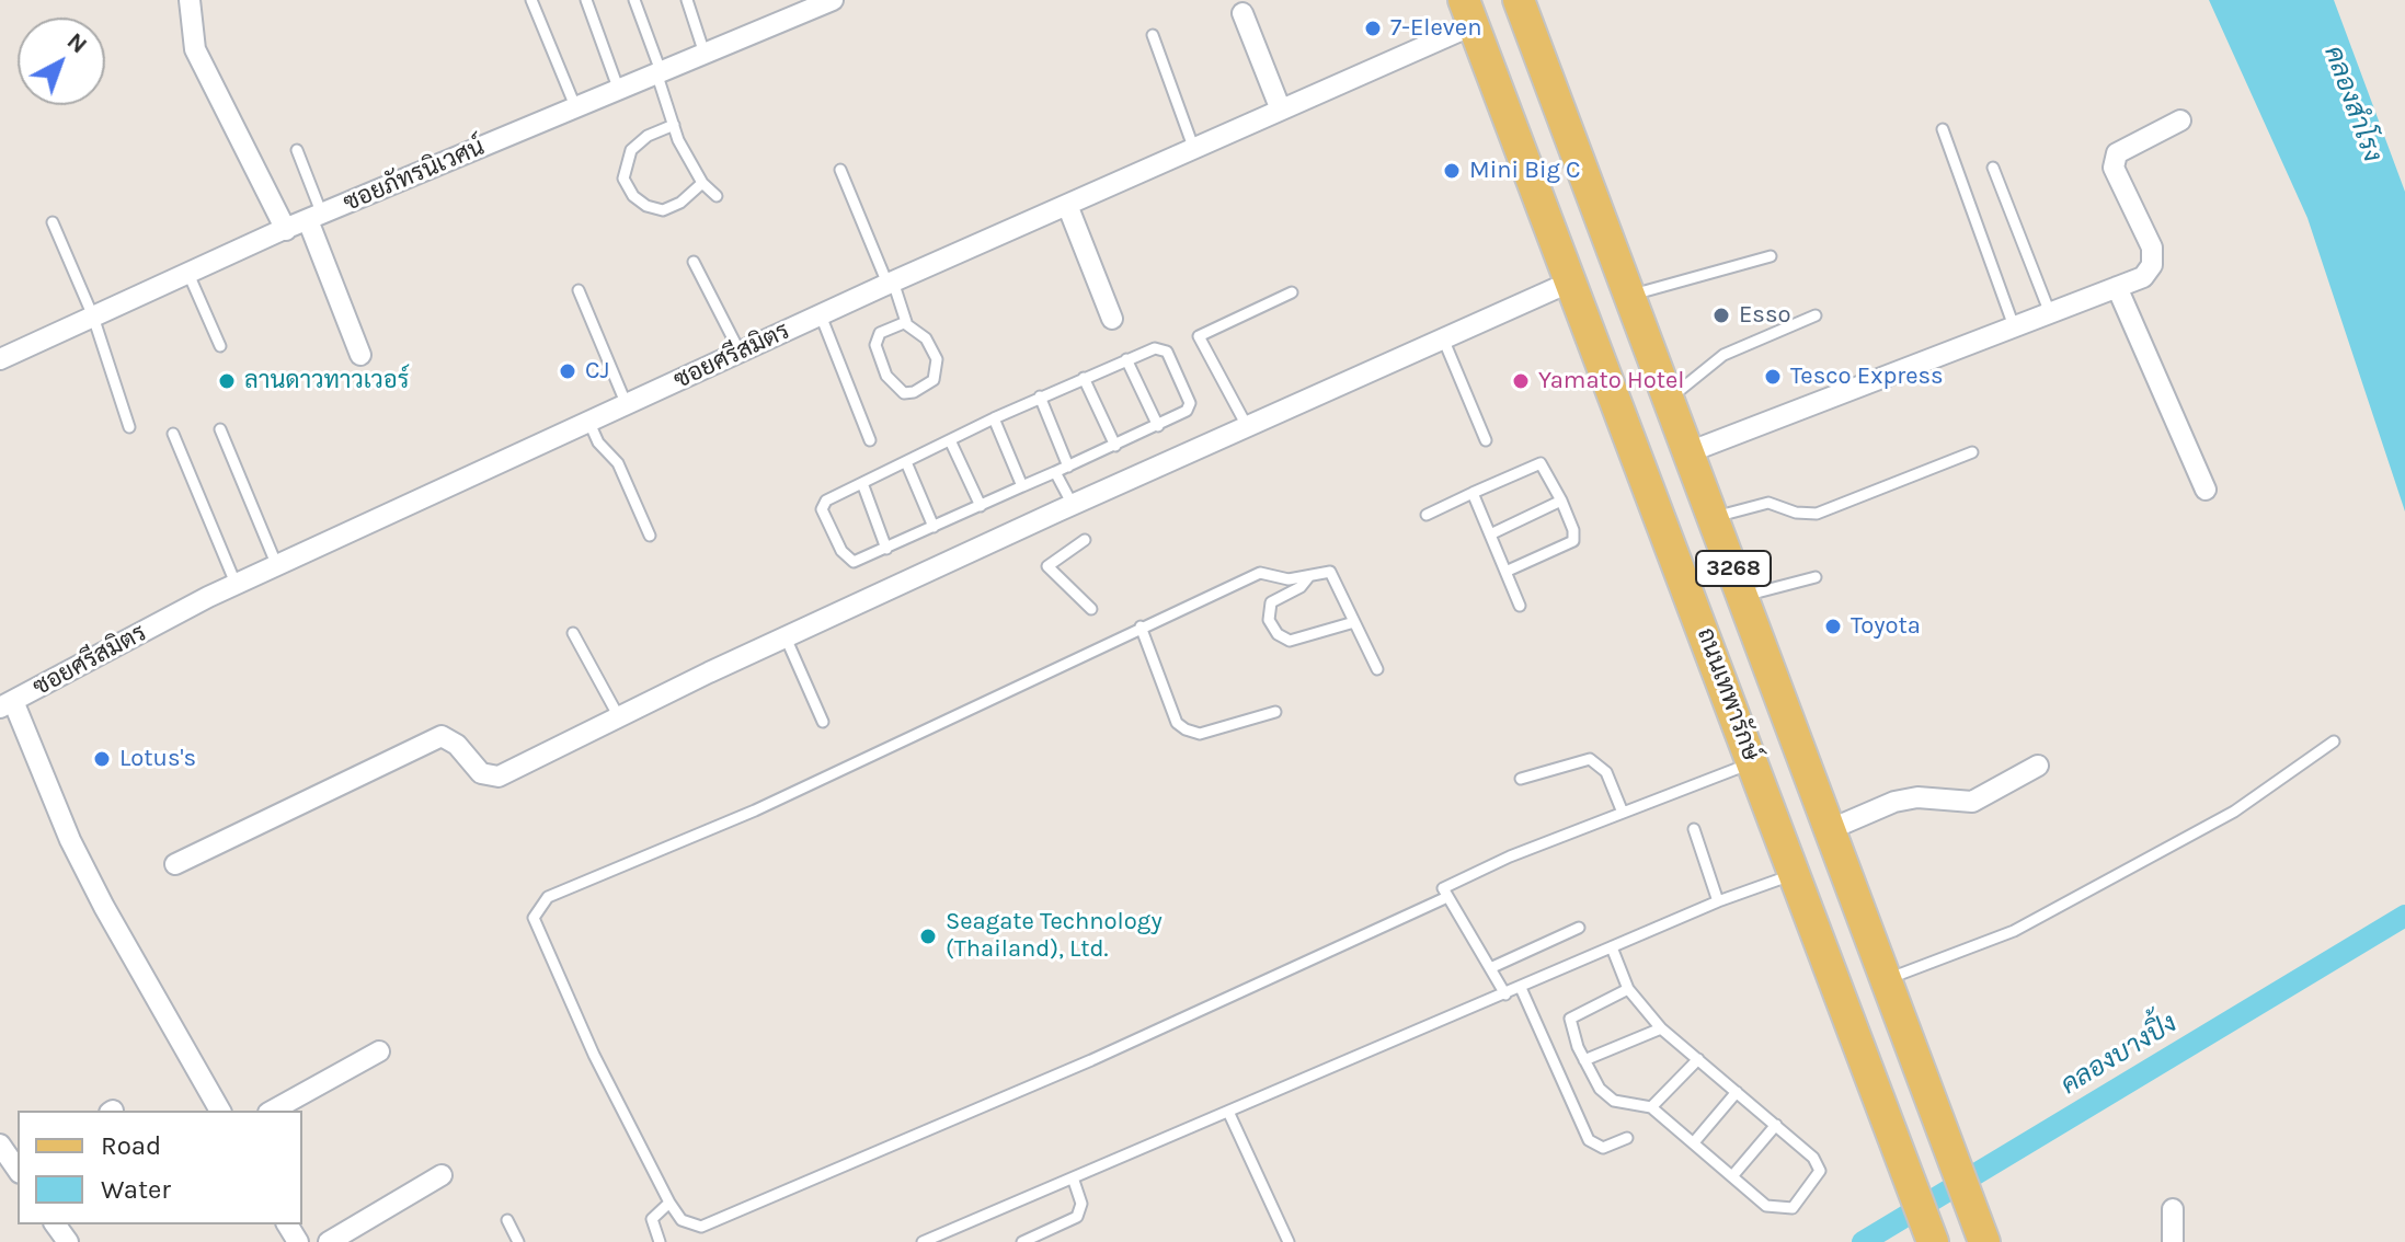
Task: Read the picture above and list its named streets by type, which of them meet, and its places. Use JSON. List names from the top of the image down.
{
  "streets": {
    "main road": ["3268", "ถนนเทพารักษ์"],
    "street": ["ซอยภัทรนิเวศน์", "ซอยศรีสมิตร"]
  },
  "crossings": [
    ["ซอยศรีสมิตร", "ถนนเทพารักษ์"]
  ],
  "water": ["คลองสำโรง", "คลองบางปิ้ง"],
  "places": [
    "7-Eleven",
    "Mini Big C",
    "Esso",
    "CJ",
    "Tesco Express",
    "ลานดาวทาวเวอร์",
    "Yamato Hotel",
    "Toyota",
    "Lotus's",
    "Seagate Technology (Thailand), Ltd."
  ],
  "legend": ["Road", "Water"],
  "north": "top right"
}
